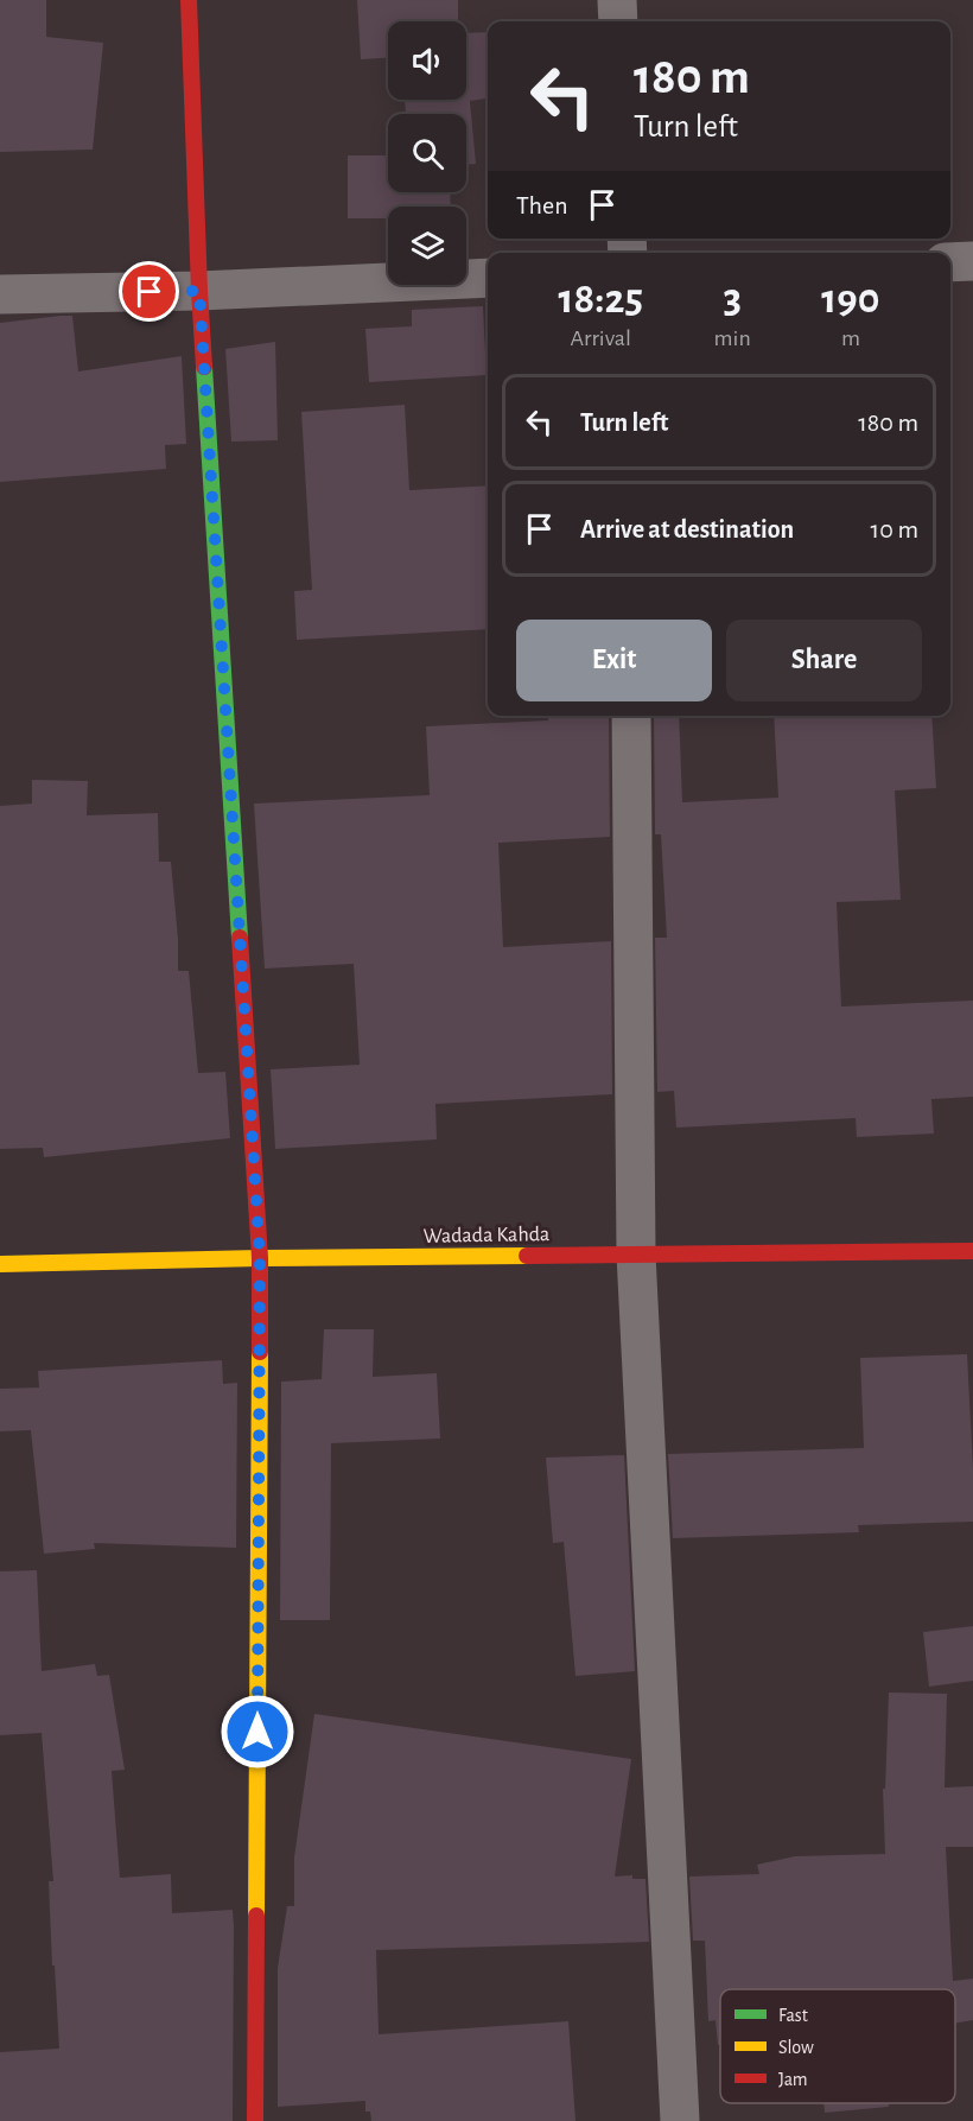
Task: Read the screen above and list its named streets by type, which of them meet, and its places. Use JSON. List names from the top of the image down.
{
  "streets": {
    "street": ["Wadada Kahda"]
  },
  "legend": ["Fast", "Slow", "Jam"],
  "page": {
    "turn": ["180 m", "Turn left"],
    "then": "Then",
    "eta": [
      "18:25",
      "Arrival",
      "3",
      "min",
      "190",
      "m"
    ],
    "list": [
      {
        "name": "Turn left",
        "value": "180 m"
      },
      {
        "name": "Arrive at destination",
        "value": "10 m"
      }
    ],
    "buttons": ["Exit", "Share"]
  }
}
